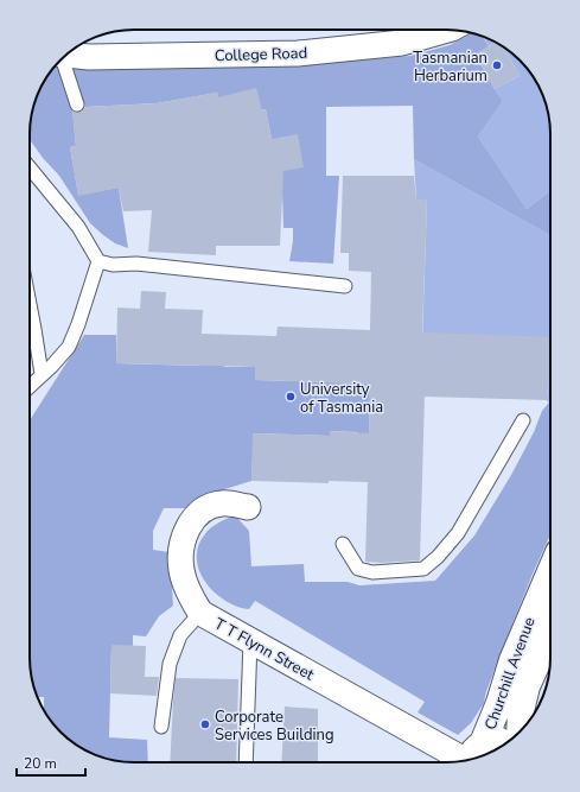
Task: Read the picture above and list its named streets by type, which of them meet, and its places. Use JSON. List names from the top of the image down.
{
  "streets": {
    "street": ["College Road", "T T Flynn Street", "Churchill Avenue"]
  },
  "crossings": [
    ["T T Flynn Street", "Churchill Avenue"]
  ],
  "places": ["Tasmanian Herbarium", "University of Tasmania", "Corporate Services Building"],
  "scale_bar": "20 m"
}
